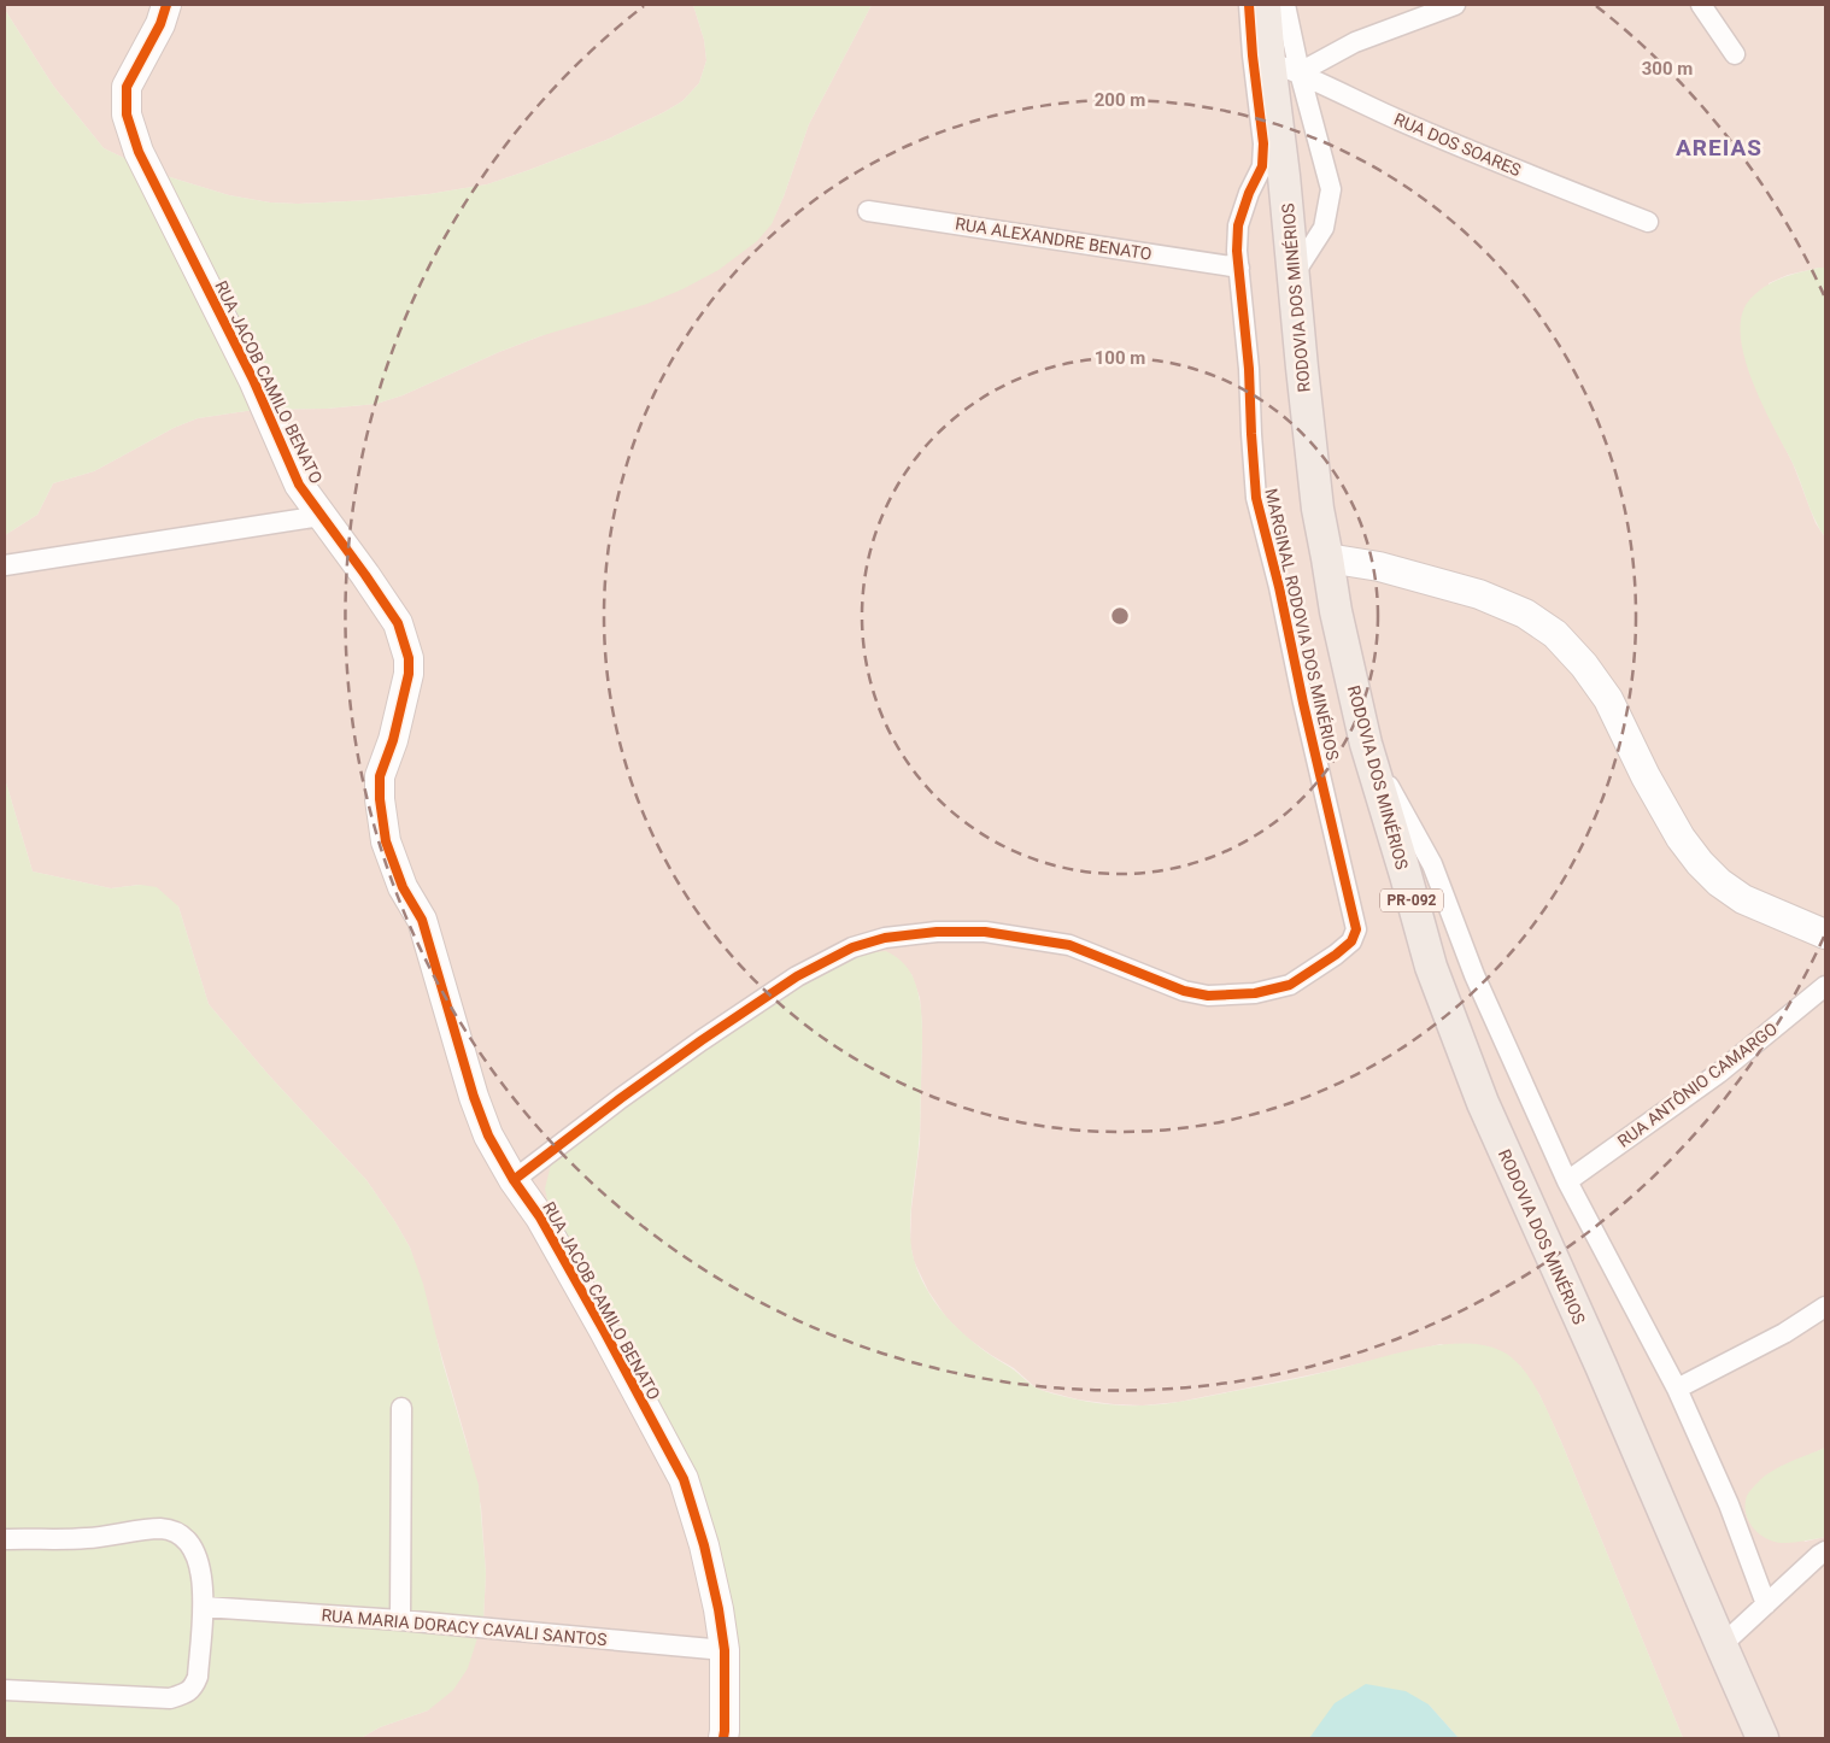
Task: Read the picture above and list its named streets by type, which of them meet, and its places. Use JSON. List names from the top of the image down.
{
  "streets": {
    "main road": ["RODOVIA DOS MINÉRIOS", "PR-092"],
    "street": [
      "RUA DOS SOARES",
      "RUA ALEXANDRE BENATO",
      "RUA JACOB CAMILO BENATO",
      "MARGINAL RODOVIA DOS MINÉRIOS",
      "RUA ANTÔNIO CAMARGO",
      "RUA MARIA DORACY CAVALI SANTOS"
    ]
  },
  "crossings": [
    ["RUA DOS SOARES", "RODOVIA DOS MINÉRIOS"],
    ["RUA ALEXANDRE BENATO", "MARGINAL RODOVIA DOS MINÉRIOS"],
    ["RUA JACOB CAMILO BENATO", "MARGINAL RODOVIA DOS MINÉRIOS"],
    ["RUA JACOB CAMILO BENATO", "RUA MARIA DORACY CAVALI SANTOS"]
  ],
  "districts": ["AREIAS"],
  "rings": ["300 m", "200 m", "100 m"]
}
